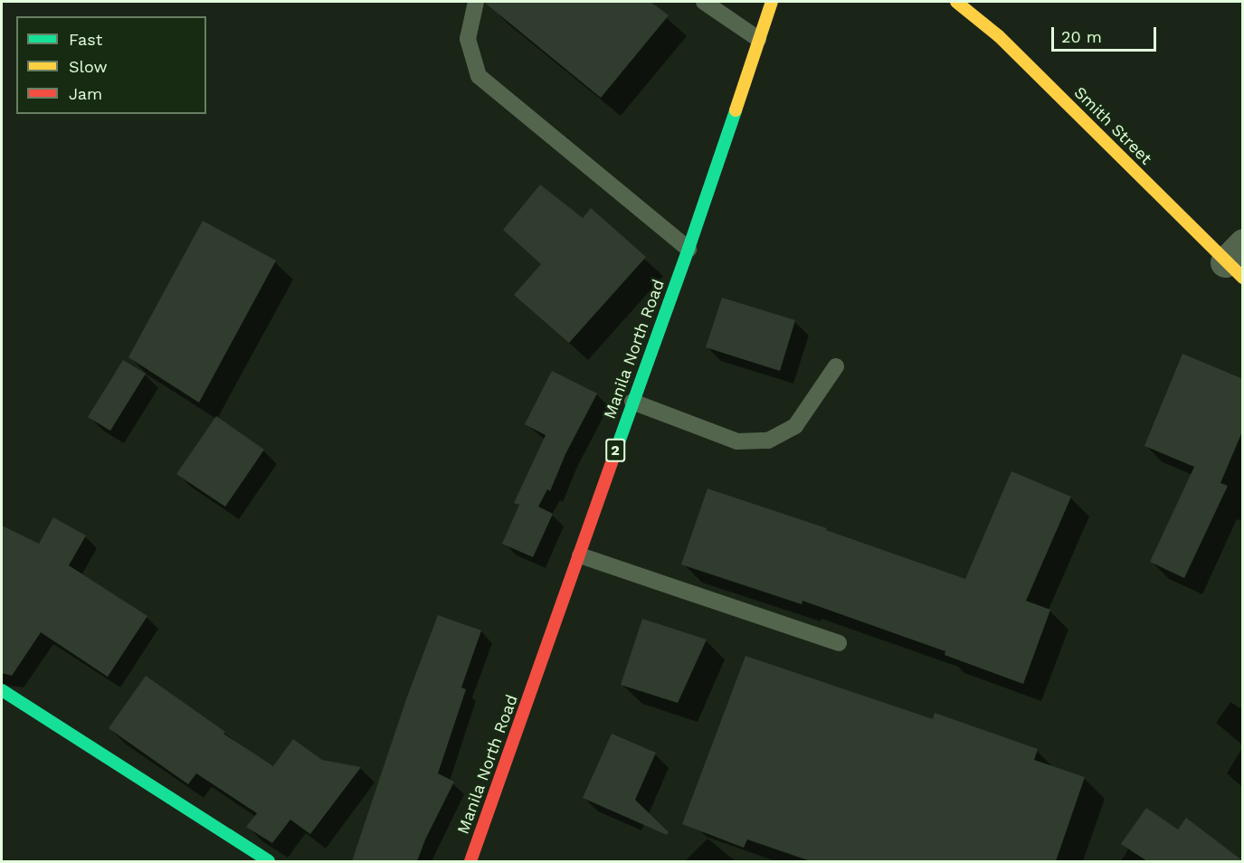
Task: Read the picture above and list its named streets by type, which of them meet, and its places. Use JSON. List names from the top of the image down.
{
  "streets": {
    "main road": ["Smith Street", "Manila North Road", "2"]
  },
  "legend": ["Fast", "Slow", "Jam"],
  "scale_bar": "20 m"
}
